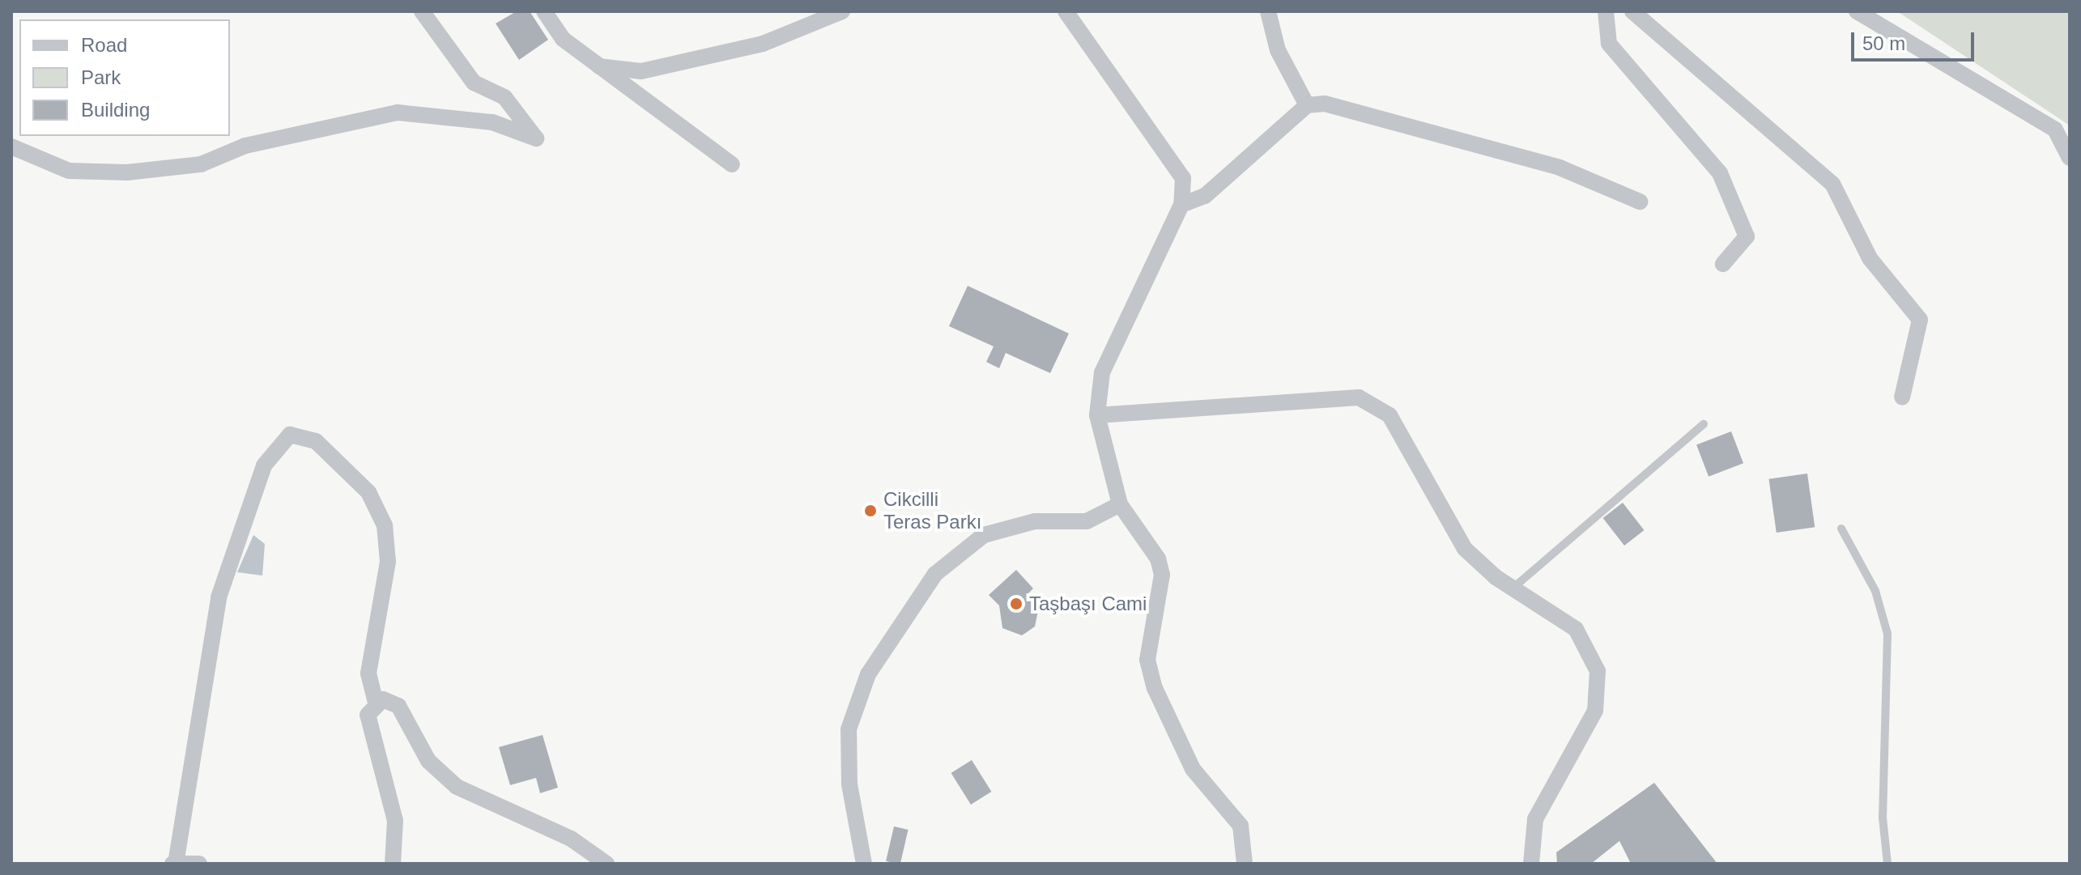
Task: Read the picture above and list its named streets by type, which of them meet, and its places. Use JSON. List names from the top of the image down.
{
  "places": ["Cikcilli Teras Parkı", "Taşbaşı Cami"],
  "legend": ["Road", "Park", "Building"],
  "scale_bar": "50 m"
}
